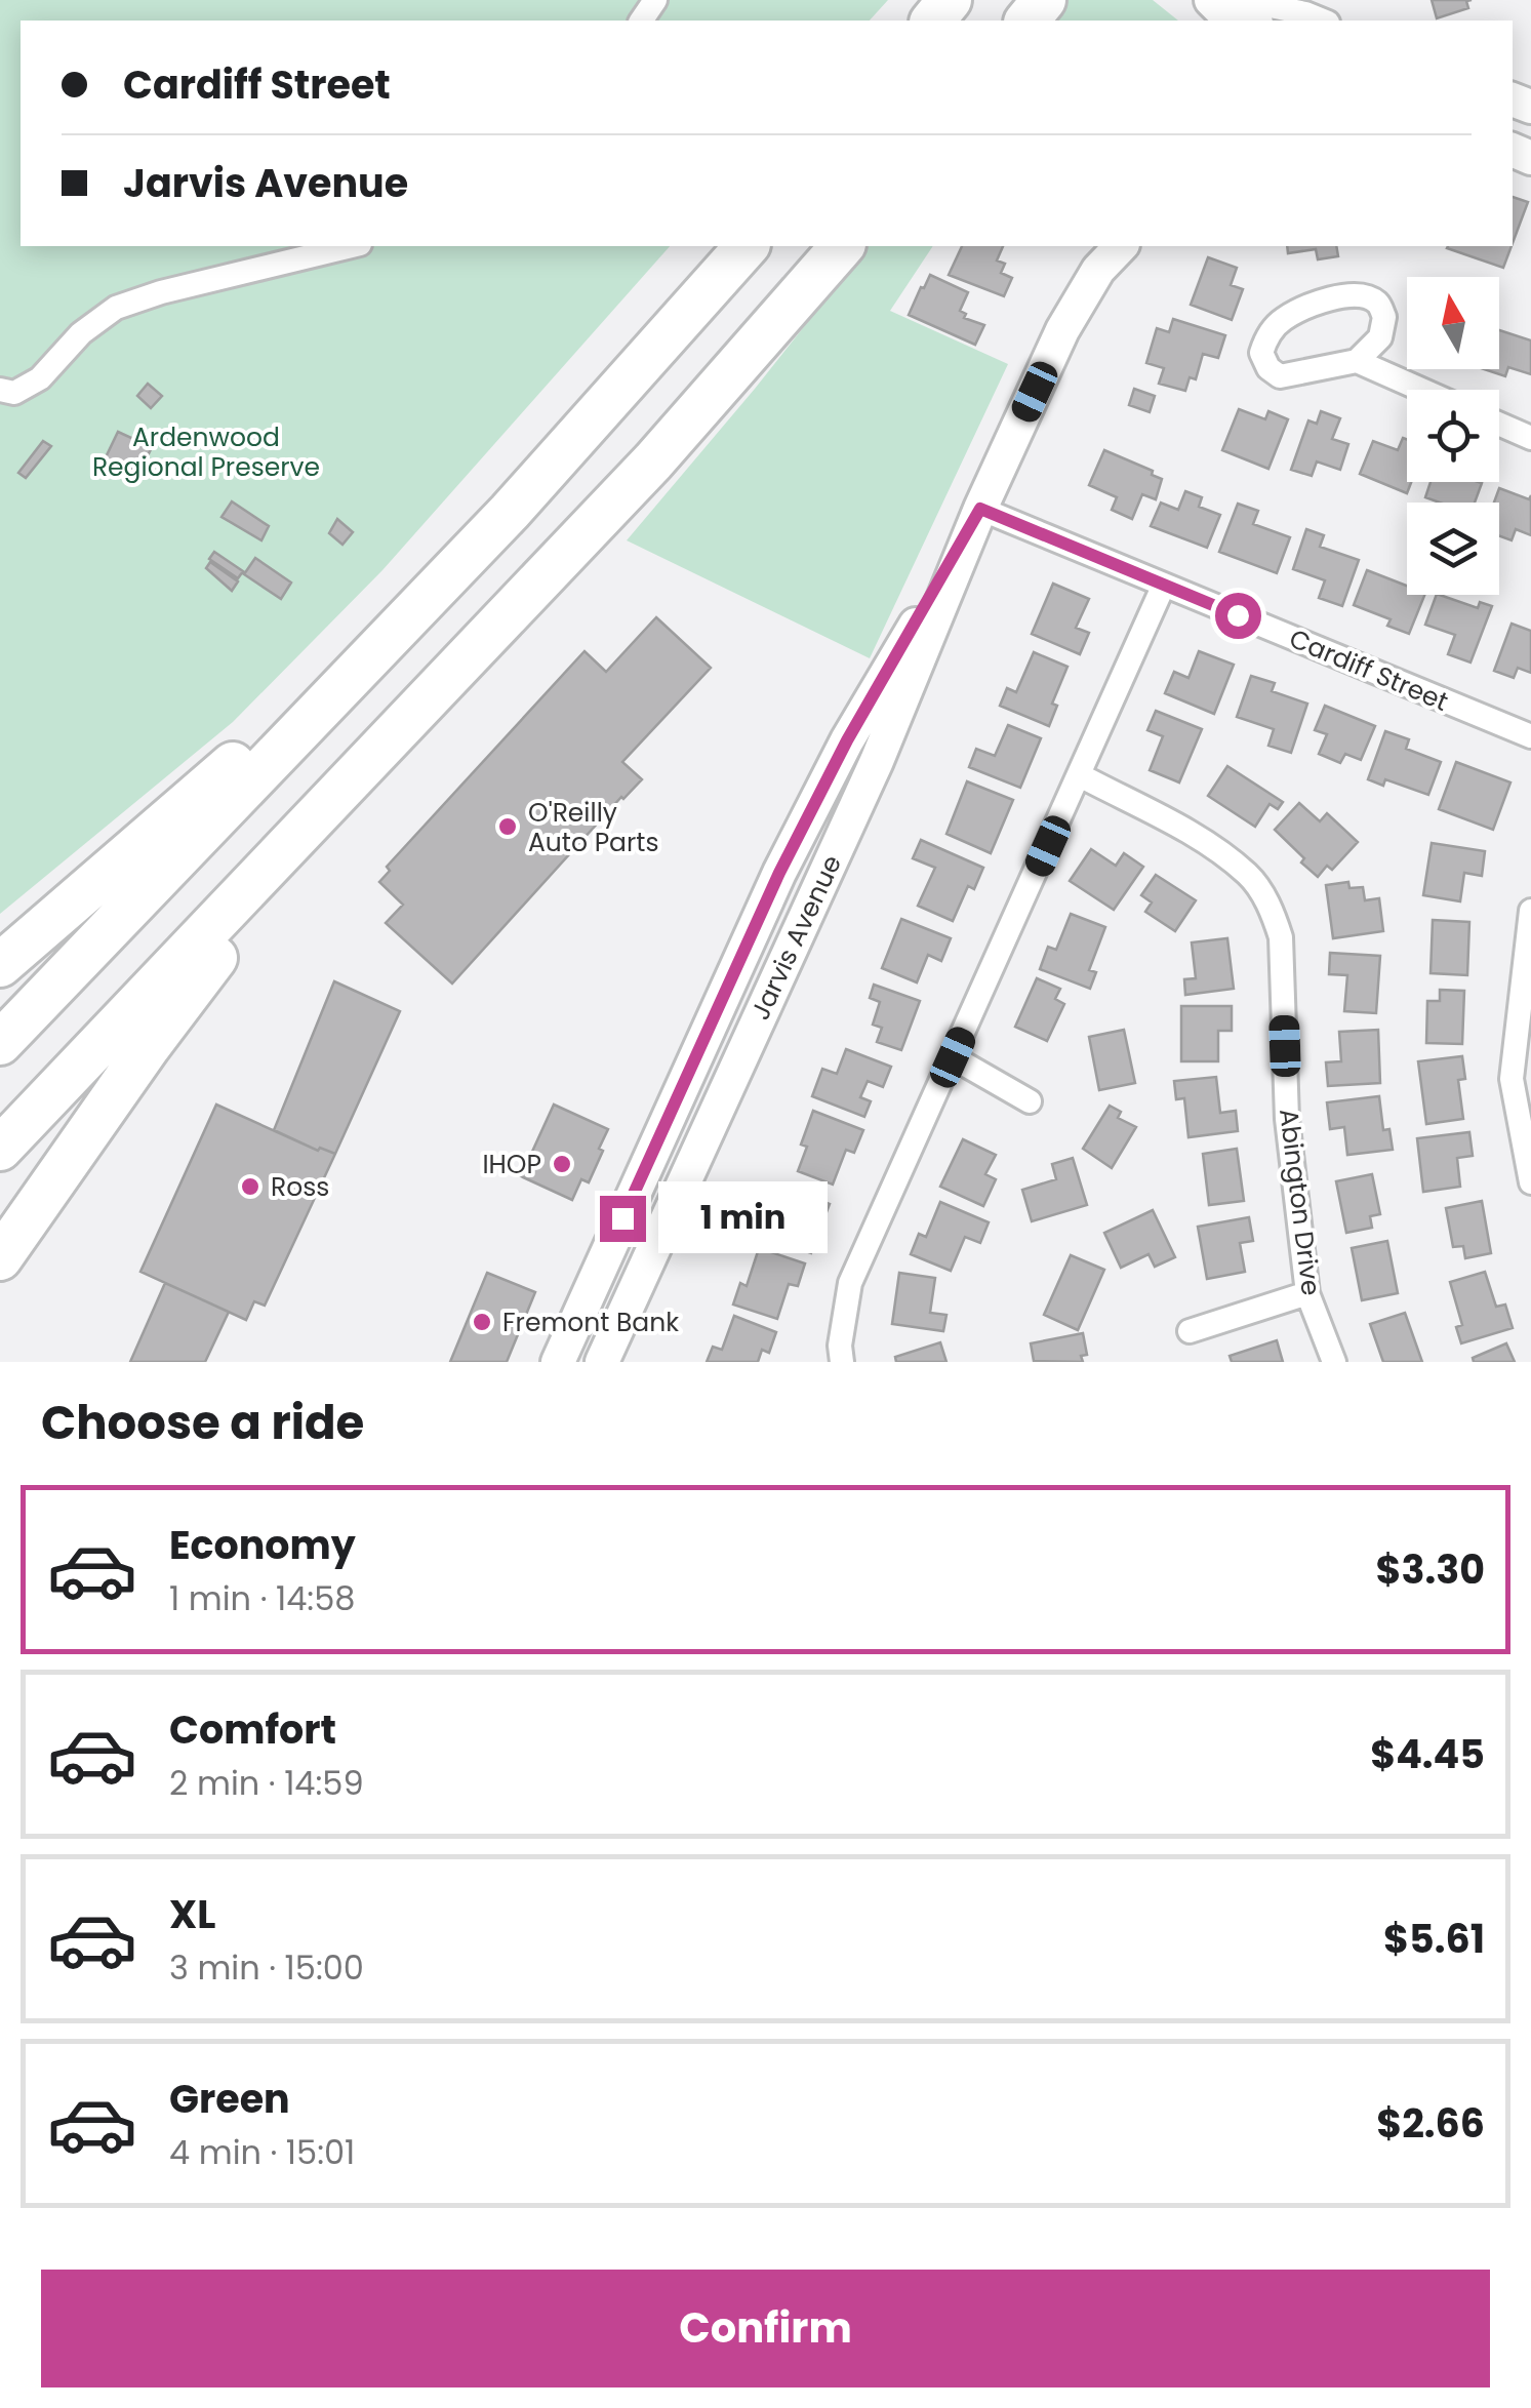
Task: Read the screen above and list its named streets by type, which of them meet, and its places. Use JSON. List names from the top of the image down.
{
  "streets": {
    "street": ["Cardiff Street", "Jarvis Avenue", "Abington Drive"]
  },
  "crossings": [
    ["Cardiff Street", "Jarvis Avenue"]
  ],
  "parks": ["Ardenwood Regional Preserve"],
  "places": [
    "O'Reilly Auto Parts",
    "IHOP",
    "Ross",
    "Fremont Bank"
  ],
  "north": "top",
  "page": {
    "banner": ["Cardiff Street", "Jarvis Avenue"],
    "bubble": "1 min",
    "heading": "Choose a ride",
    "list": [
      {
        "name": "Economy",
        "note": "1 min · 14:58",
        "value": "$3.30"
      },
      {
        "name": "Comfort",
        "note": "2 min · 14:59",
        "value": "$4.45"
      },
      {
        "name": "XL",
        "note": "3 min · 15:00",
        "value": "$5.61"
      },
      {
        "name": "Green",
        "note": "4 min · 15:01",
        "value": "$2.66"
      }
    ],
    "buttons": "Confirm"
  }
}
